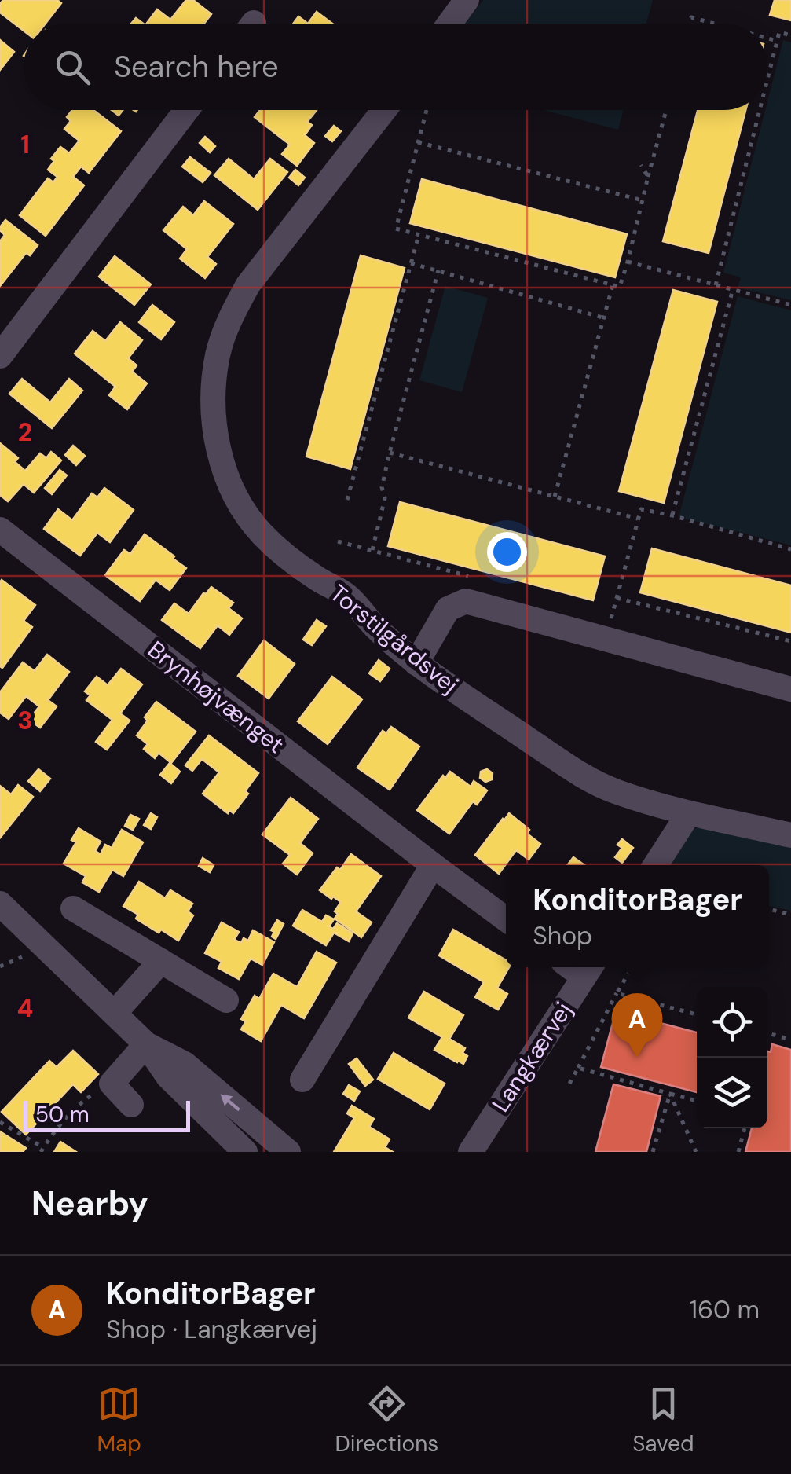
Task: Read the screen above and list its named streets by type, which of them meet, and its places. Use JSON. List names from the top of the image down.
{
  "streets": {
    "street": ["Torstilgårdsvej", "Brynhøjvænget", "Langkærvej"]
  },
  "scale_bar": "50 m",
  "page": {
    "search": "Search here",
    "popup": ["KonditorBager", "Shop"],
    "pins": "A",
    "scale": "50 m",
    "heading": "Nearby",
    "list": [
      {
        "mark": "A",
        "name": "KonditorBager",
        "note": "Shop · Langkærvej",
        "value": "160 m"
      }
    ],
    "nav": ["Map", "Directions", "Saved"]
  },
  "grid": {
    "rows": [
      "1",
      "2",
      "3",
      "4"
    ]
  }
}
